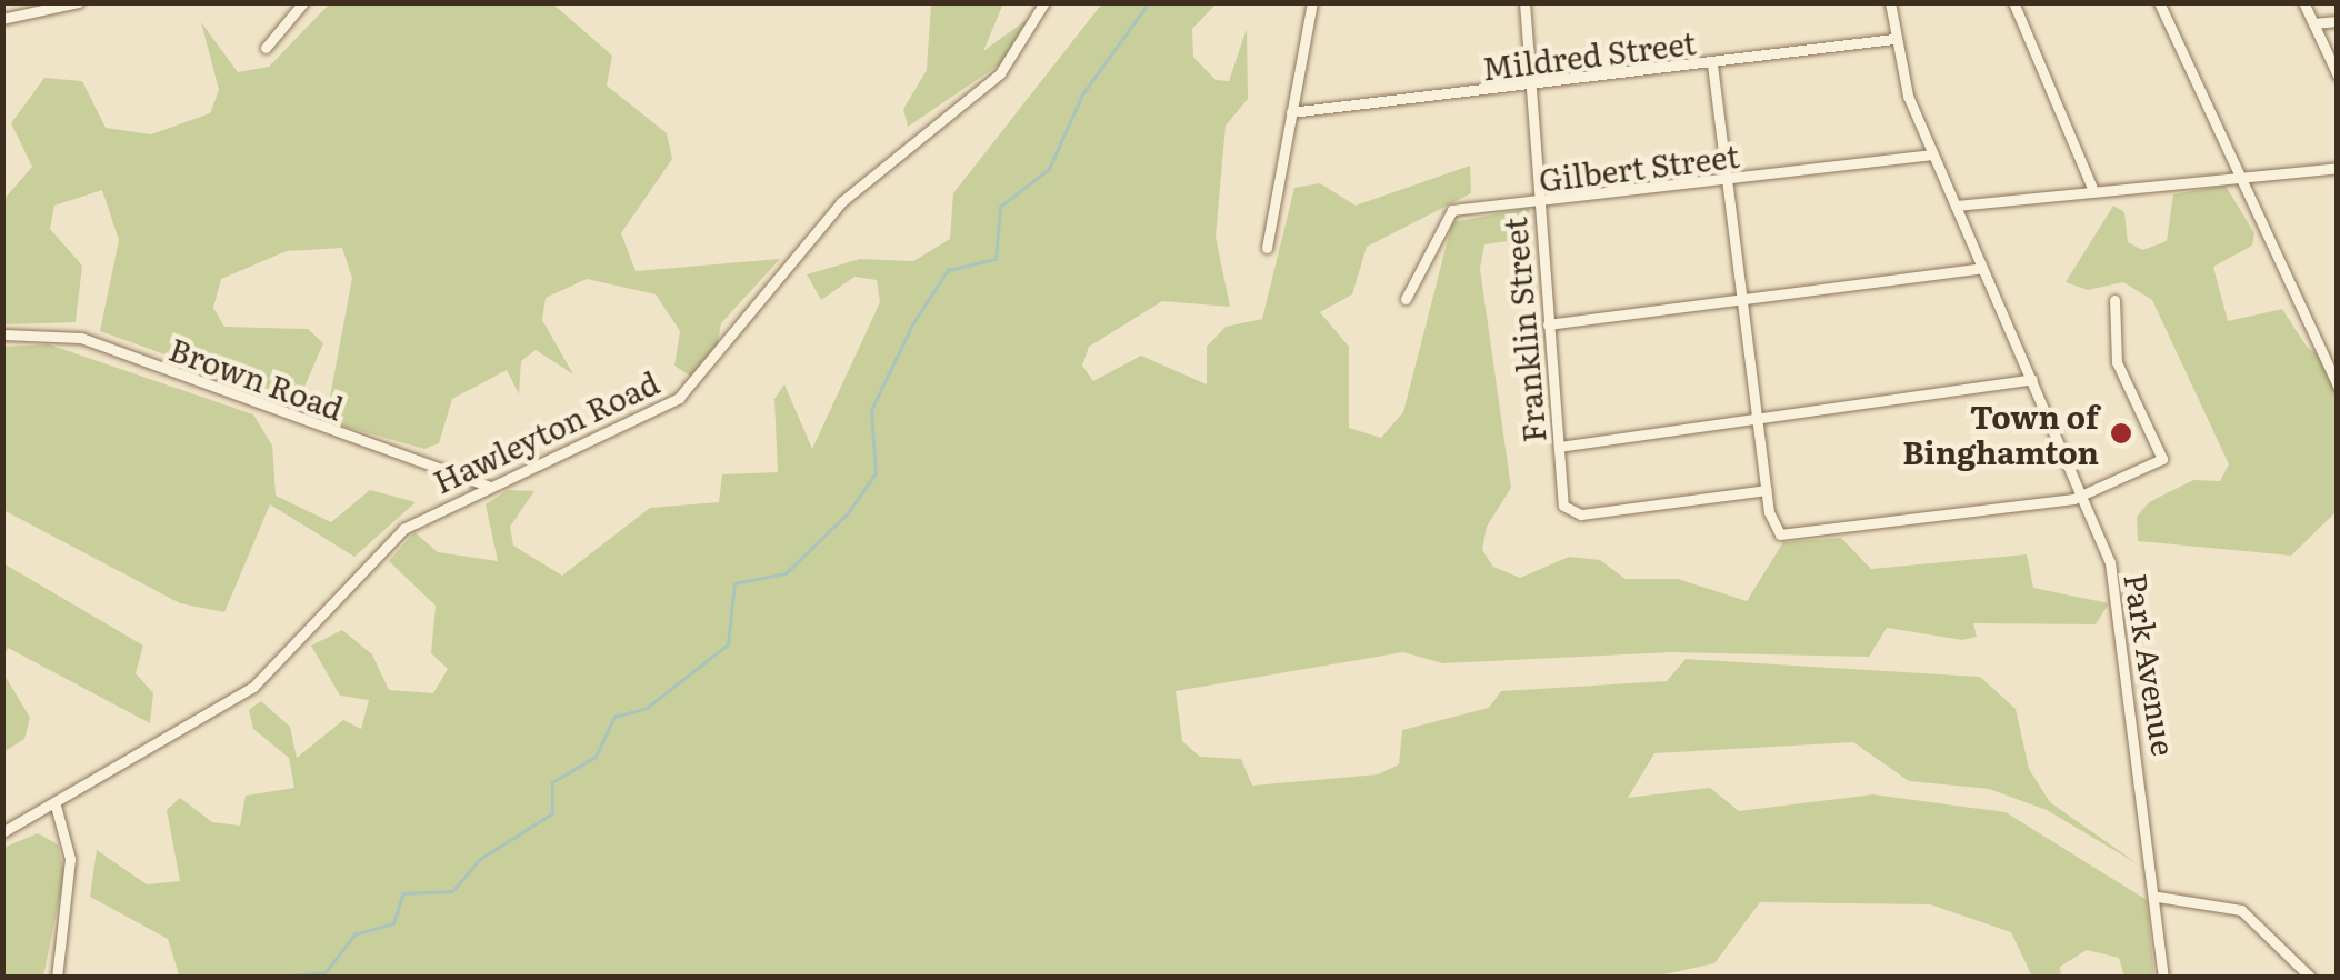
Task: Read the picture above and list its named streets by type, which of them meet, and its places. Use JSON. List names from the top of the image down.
{
  "streets": {
    "street": [
      "Mildred Street",
      "Gilbert Street",
      "Franklin Street",
      "Brown Road",
      "Hawleyton Road",
      "Park Avenue"
    ]
  },
  "crossings": [
    ["Mildred Street", "Franklin Street"],
    ["Mildred Street", "Park Avenue"],
    ["Gilbert Street", "Franklin Street"],
    ["Gilbert Street", "Park Avenue"],
    ["Brown Road", "Hawleyton Road"]
  ],
  "places": ["Town of Binghamton"]
}
